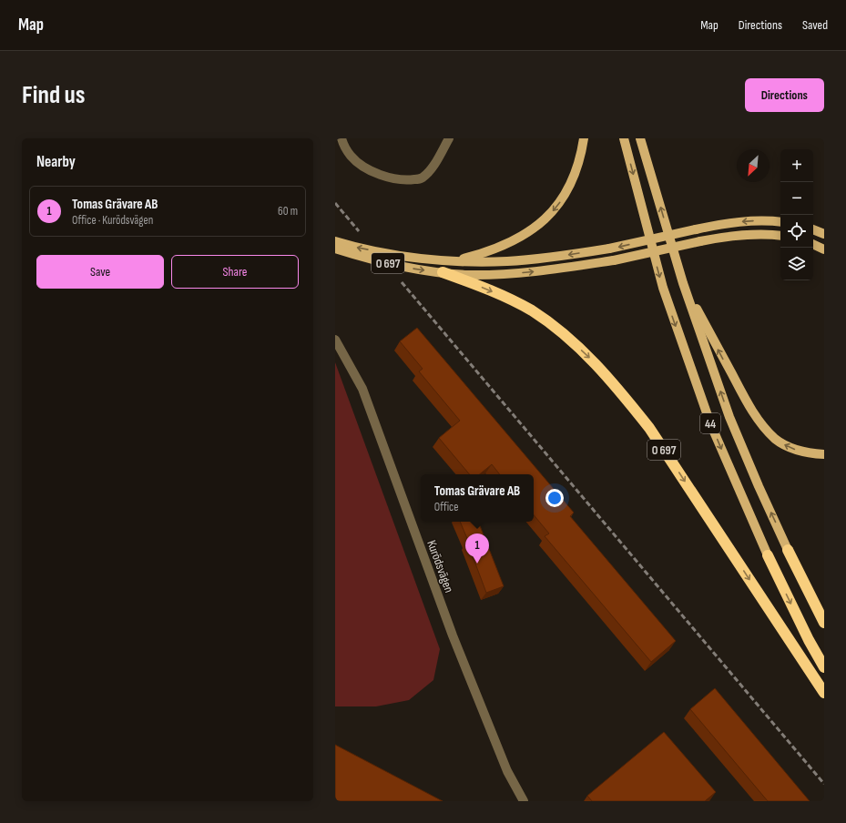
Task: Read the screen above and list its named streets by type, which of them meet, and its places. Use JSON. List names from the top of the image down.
{
  "streets": {
    "highway": ["O 697", "44"],
    "street": ["Kurödsvägen"]
  },
  "north": "bottom left",
  "page": {
    "header": "Map",
    "nav": ["Map", "Directions", "Saved"],
    "buttons": [
      "Directions",
      ["Save", "Share"]
    ],
    "title": "Find us",
    "heading": "Nearby",
    "map_buttons": ["+", "−"],
    "list": [
      {
        "mark": "1",
        "name": "Tomas Grävare AB",
        "note": "Office · Kurödsvägen",
        "value": "60 m"
      }
    ],
    "popup": ["Tomas Grävare AB", "Office"],
    "pins": "1"
  }
}
